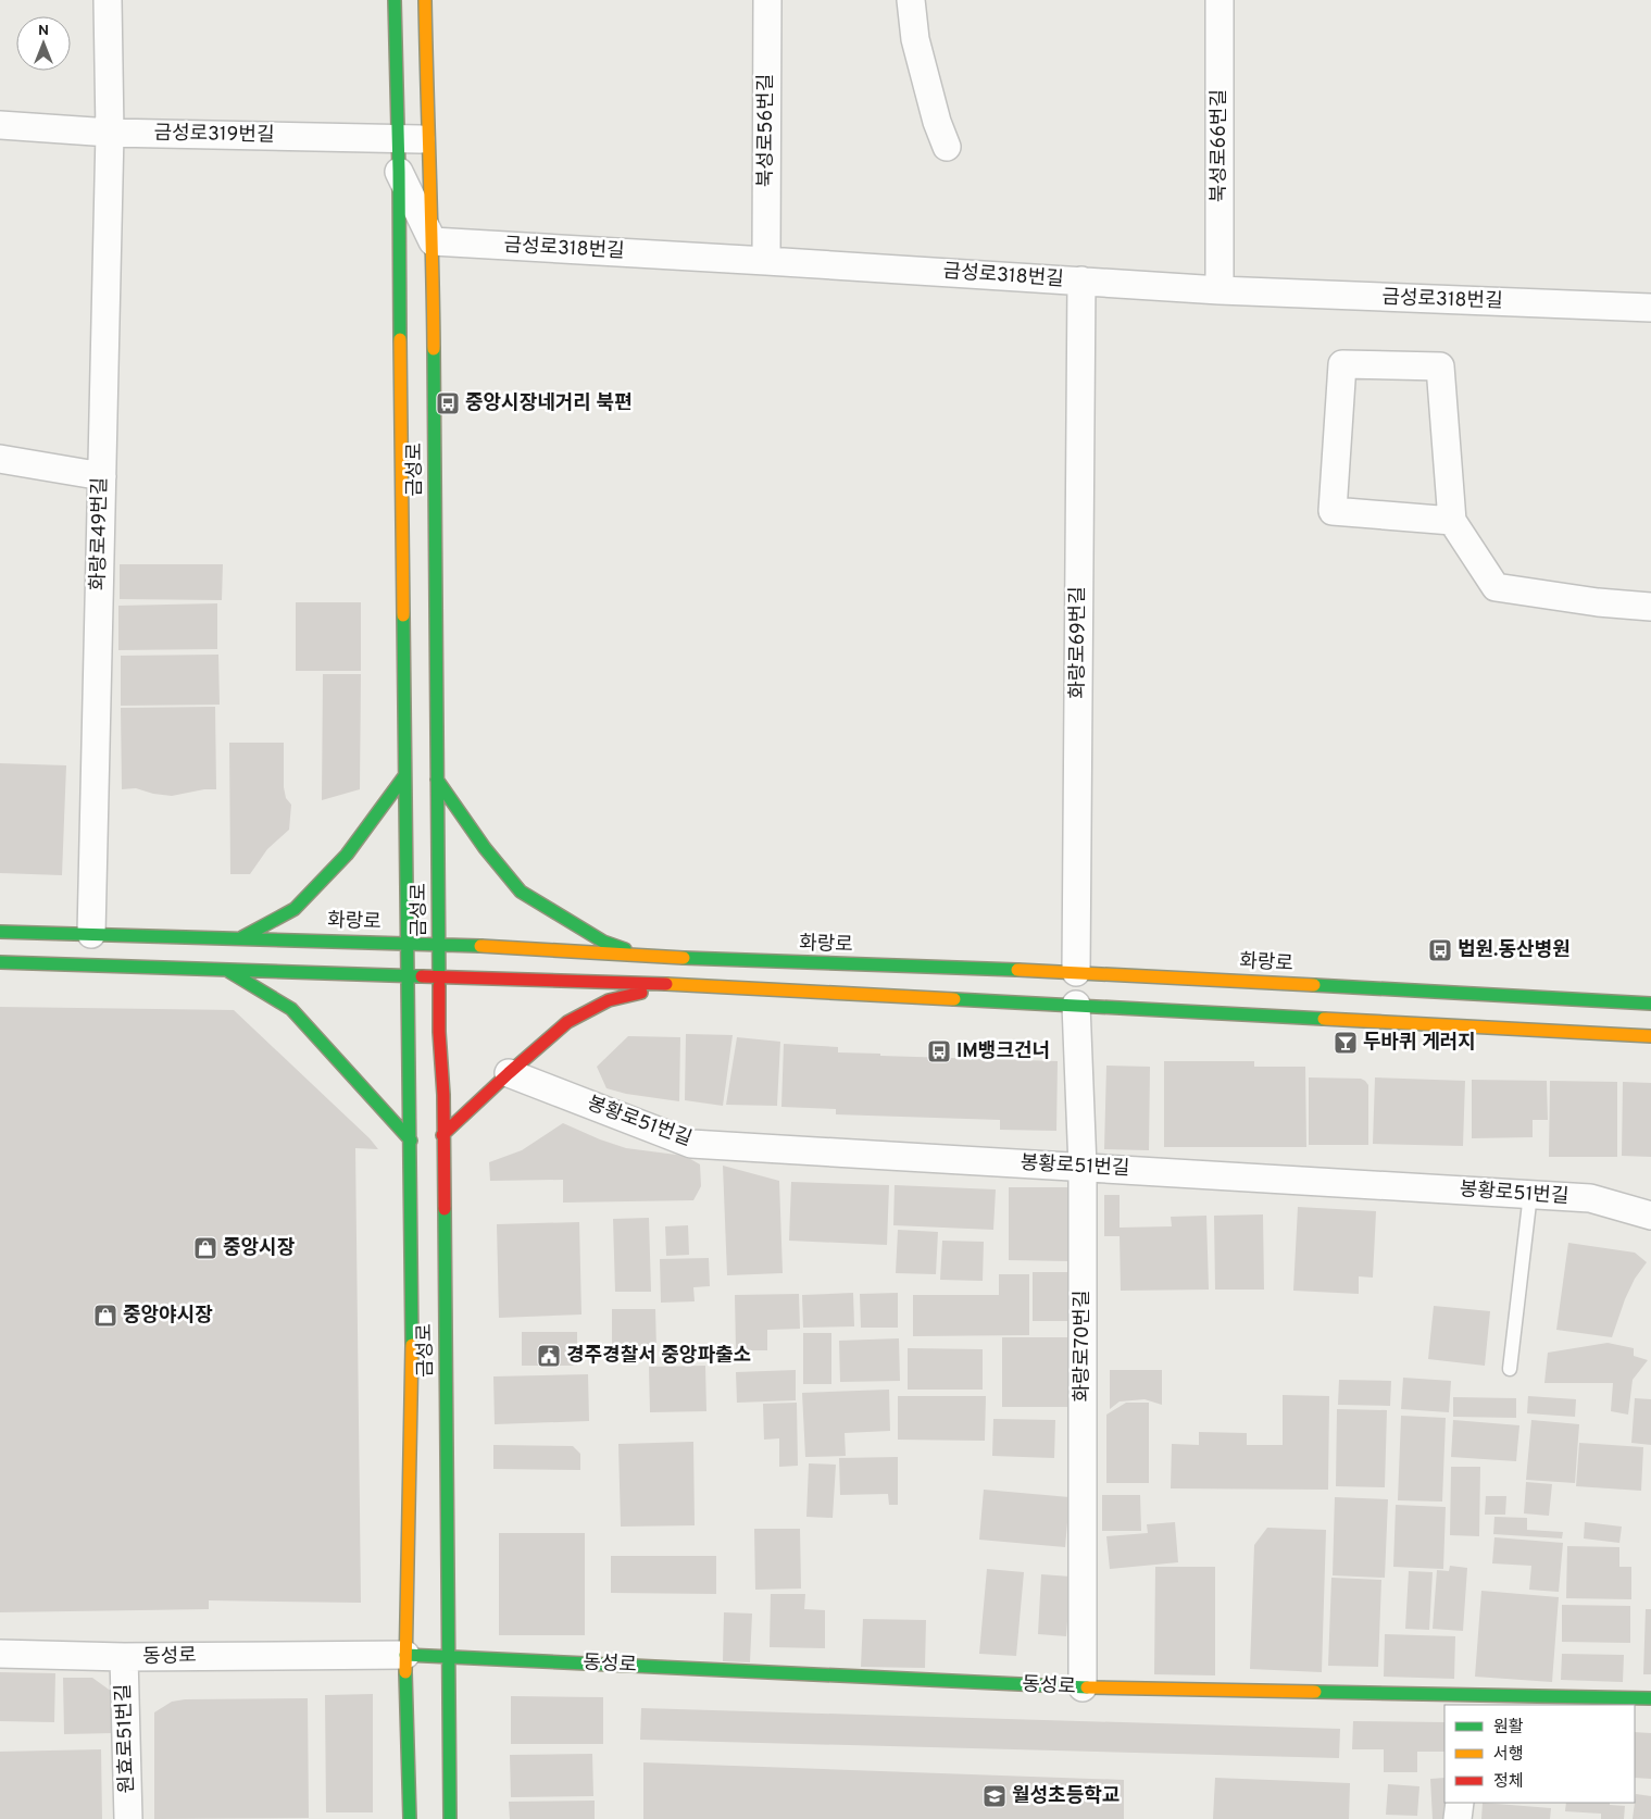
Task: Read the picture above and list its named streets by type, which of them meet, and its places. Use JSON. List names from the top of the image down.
{
  "streets": {
    "street": [
      "북성로56번길",
      "금성로319번길",
      "북성로66번길",
      "금성로318번길",
      "금성로",
      "화랑로49번길",
      "화랑로69번길",
      "화랑로",
      "봉황로51번길",
      "화랑로70번길",
      "동성로",
      "원효로51번길"
    ]
  },
  "crossings": [
    ["북성로56번길", "금성로318번길"],
    ["금성로319번길", "금성로"],
    ["금성로319번길", "화랑로49번길"],
    ["북성로66번길", "금성로318번길"],
    ["금성로318번길", "금성로"],
    ["금성로318번길", "화랑로69번길"],
    ["금성로", "화랑로"],
    ["금성로", "동성로"],
    ["화랑로49번길", "화랑로"],
    ["화랑로69번길", "화랑로"],
    ["화랑로69번길", "화랑로70번길"],
    ["봉황로51번길", "화랑로70번길"],
    ["화랑로70번길", "동성로"],
    ["동성로", "원효로51번길"]
  ],
  "places": {
    "bus stop": ["중앙시장네거리 북편", "법원.동산병원", "IM뱅크건너"],
    "bar": ["두바퀴 게러지"],
    "shop": ["중앙시장", "중앙야시장"],
    "public building": ["경주경찰서 중앙파출소"],
    "school or university": ["월성초등학교"]
  },
  "legend": ["원활", "서행", "정체"],
  "north": "top"
}
